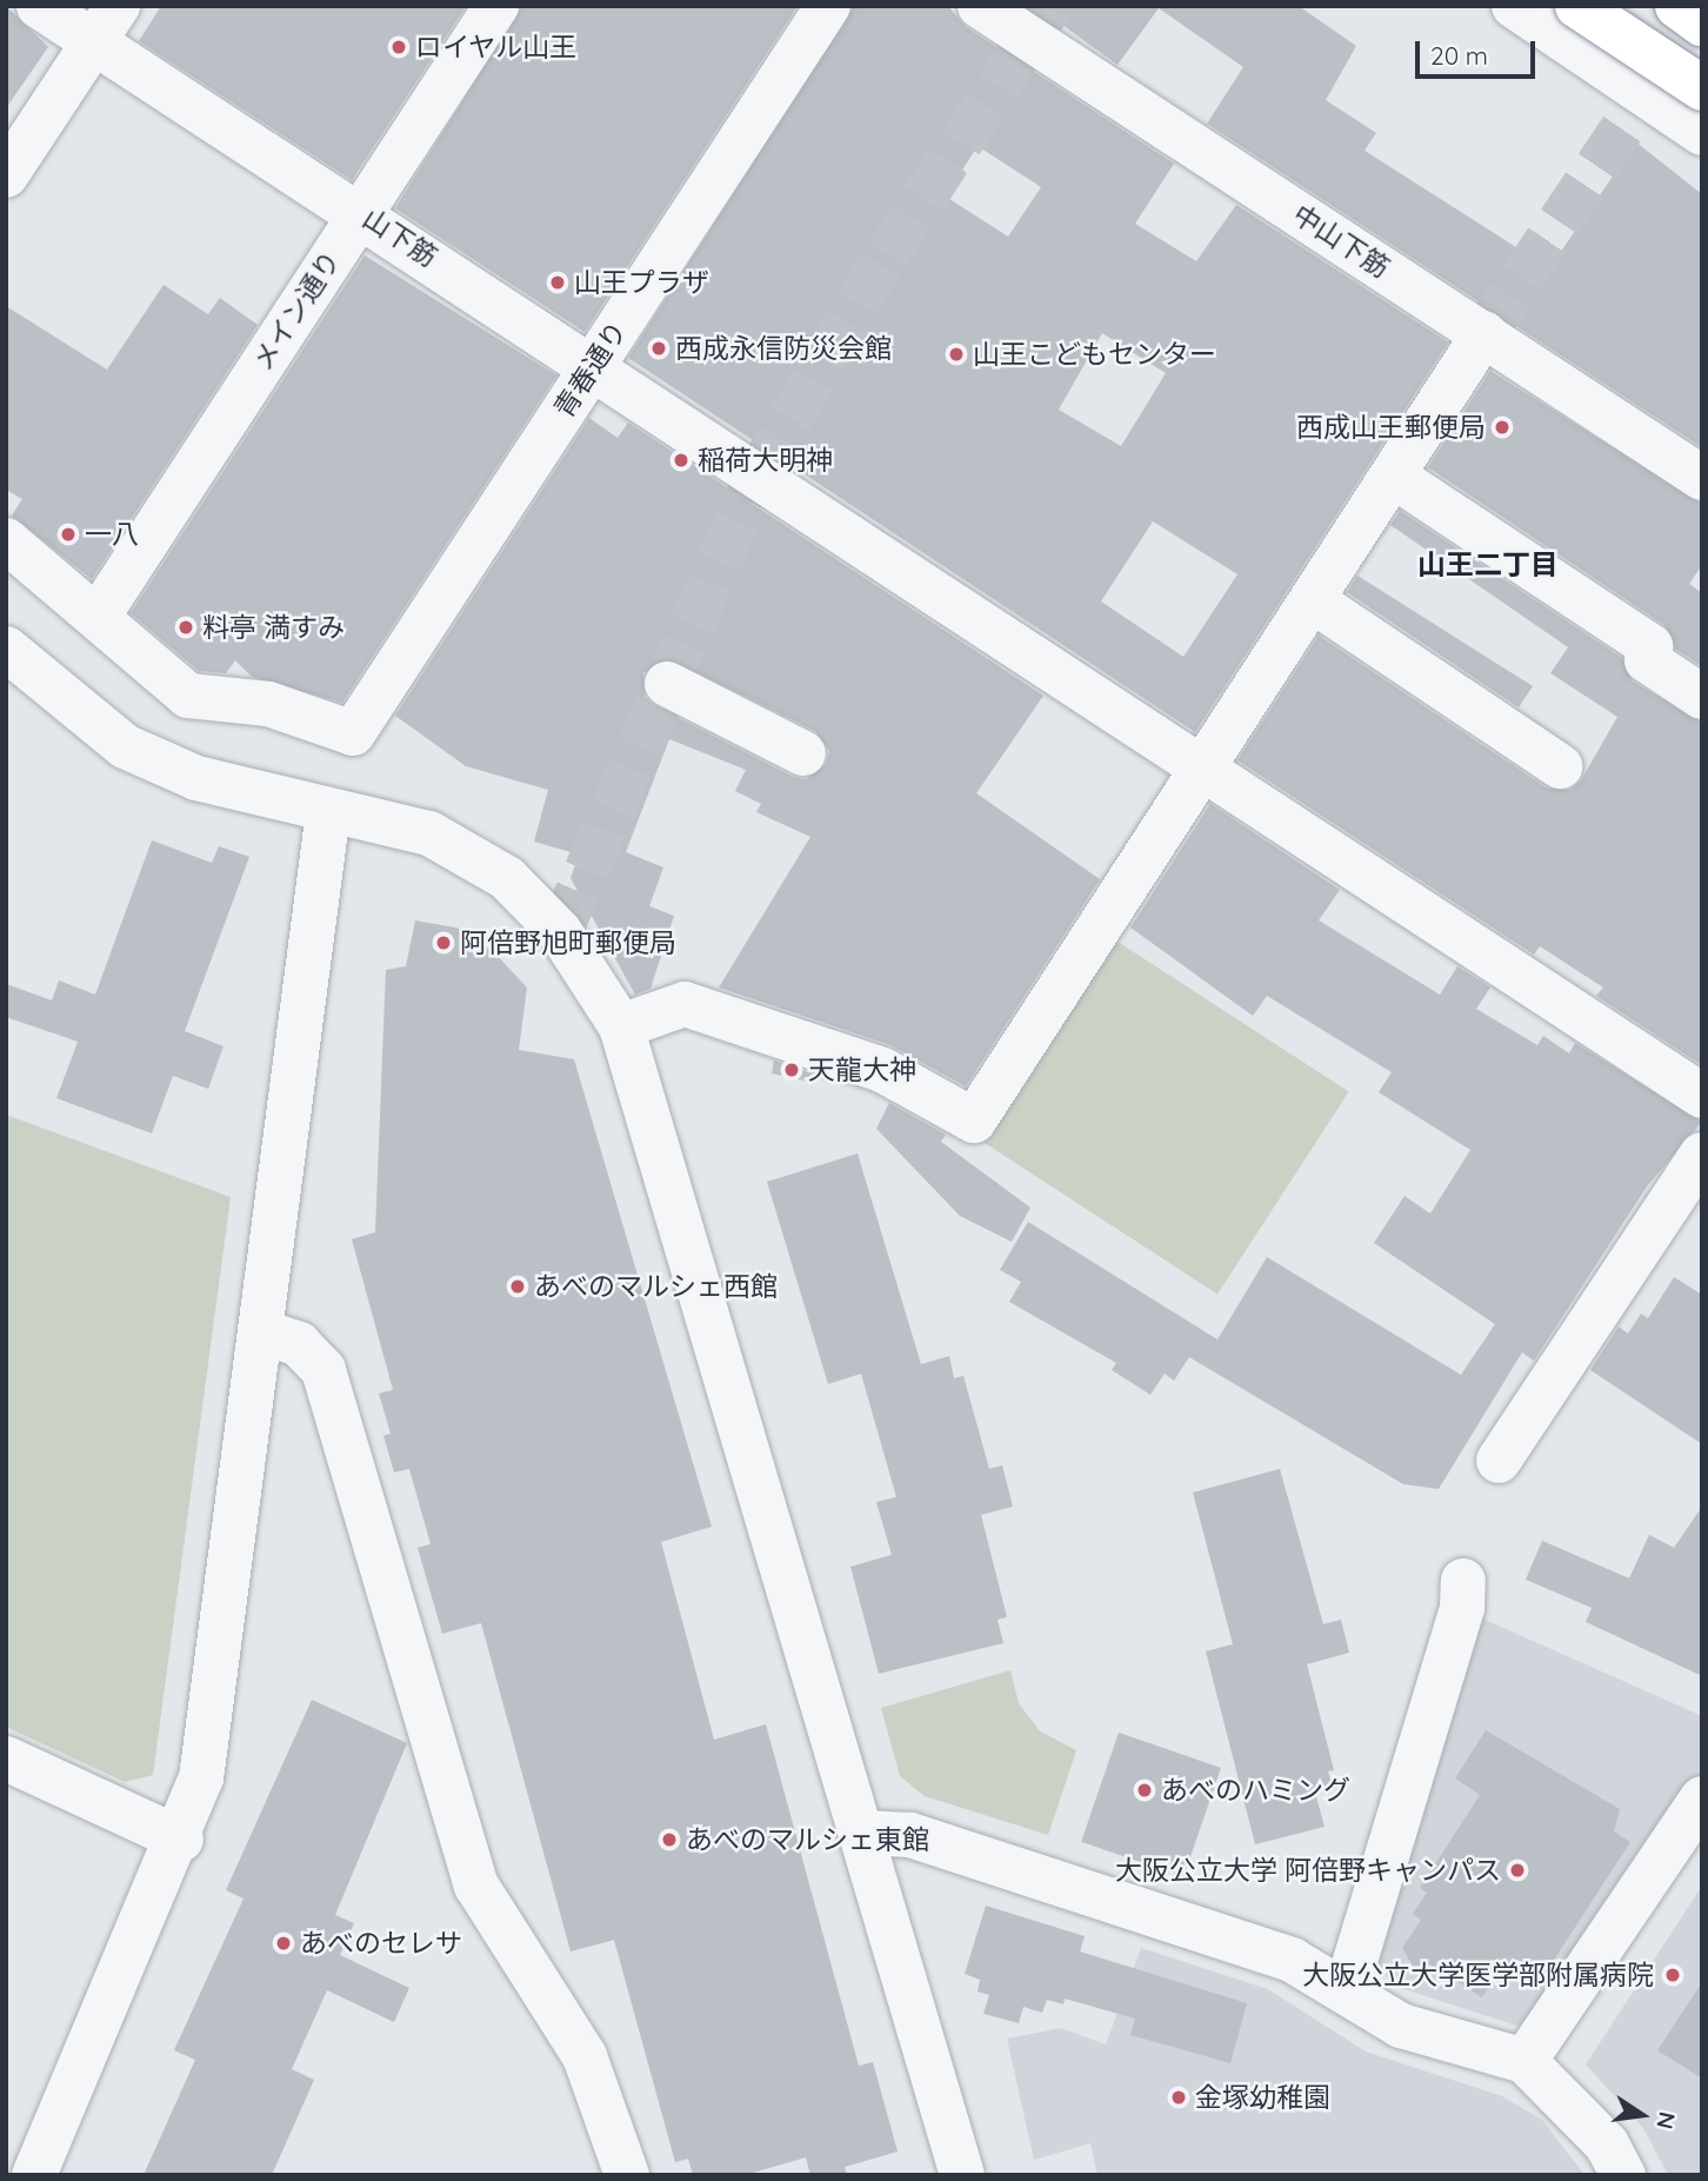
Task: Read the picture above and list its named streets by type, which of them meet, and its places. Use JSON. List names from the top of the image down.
{
  "streets": {
    "street": [
      "山下筋",
      "中山下筋",
      "メイン通り",
      "青春通り"
    ]
  },
  "crossings": [
    ["山下筋", "メイン通り"],
    ["山下筋", "青春通り"],
    ["メイン通り", "青春通り"]
  ],
  "districts": ["山王二丁目"],
  "places": [
    "ロイヤル山王",
    "山王プラザ",
    "西成永信防災会館",
    "山王こどもセンター",
    "西成山王郵便局",
    "稲荷大明神",
    "一八",
    "料亭 満すみ",
    "阿倍野旭町郵便局",
    "天龍大神",
    "あべのマルシェ西館",
    "あべのハミング",
    "あべのマルシェ東館",
    "大阪公立大学 阿倍野キャンパス",
    "あべのセレサ",
    "大阪公立大学医学部附属病院",
    "金塚幼稚園"
  ],
  "scale_bar": "20 m",
  "north": "right"
}
